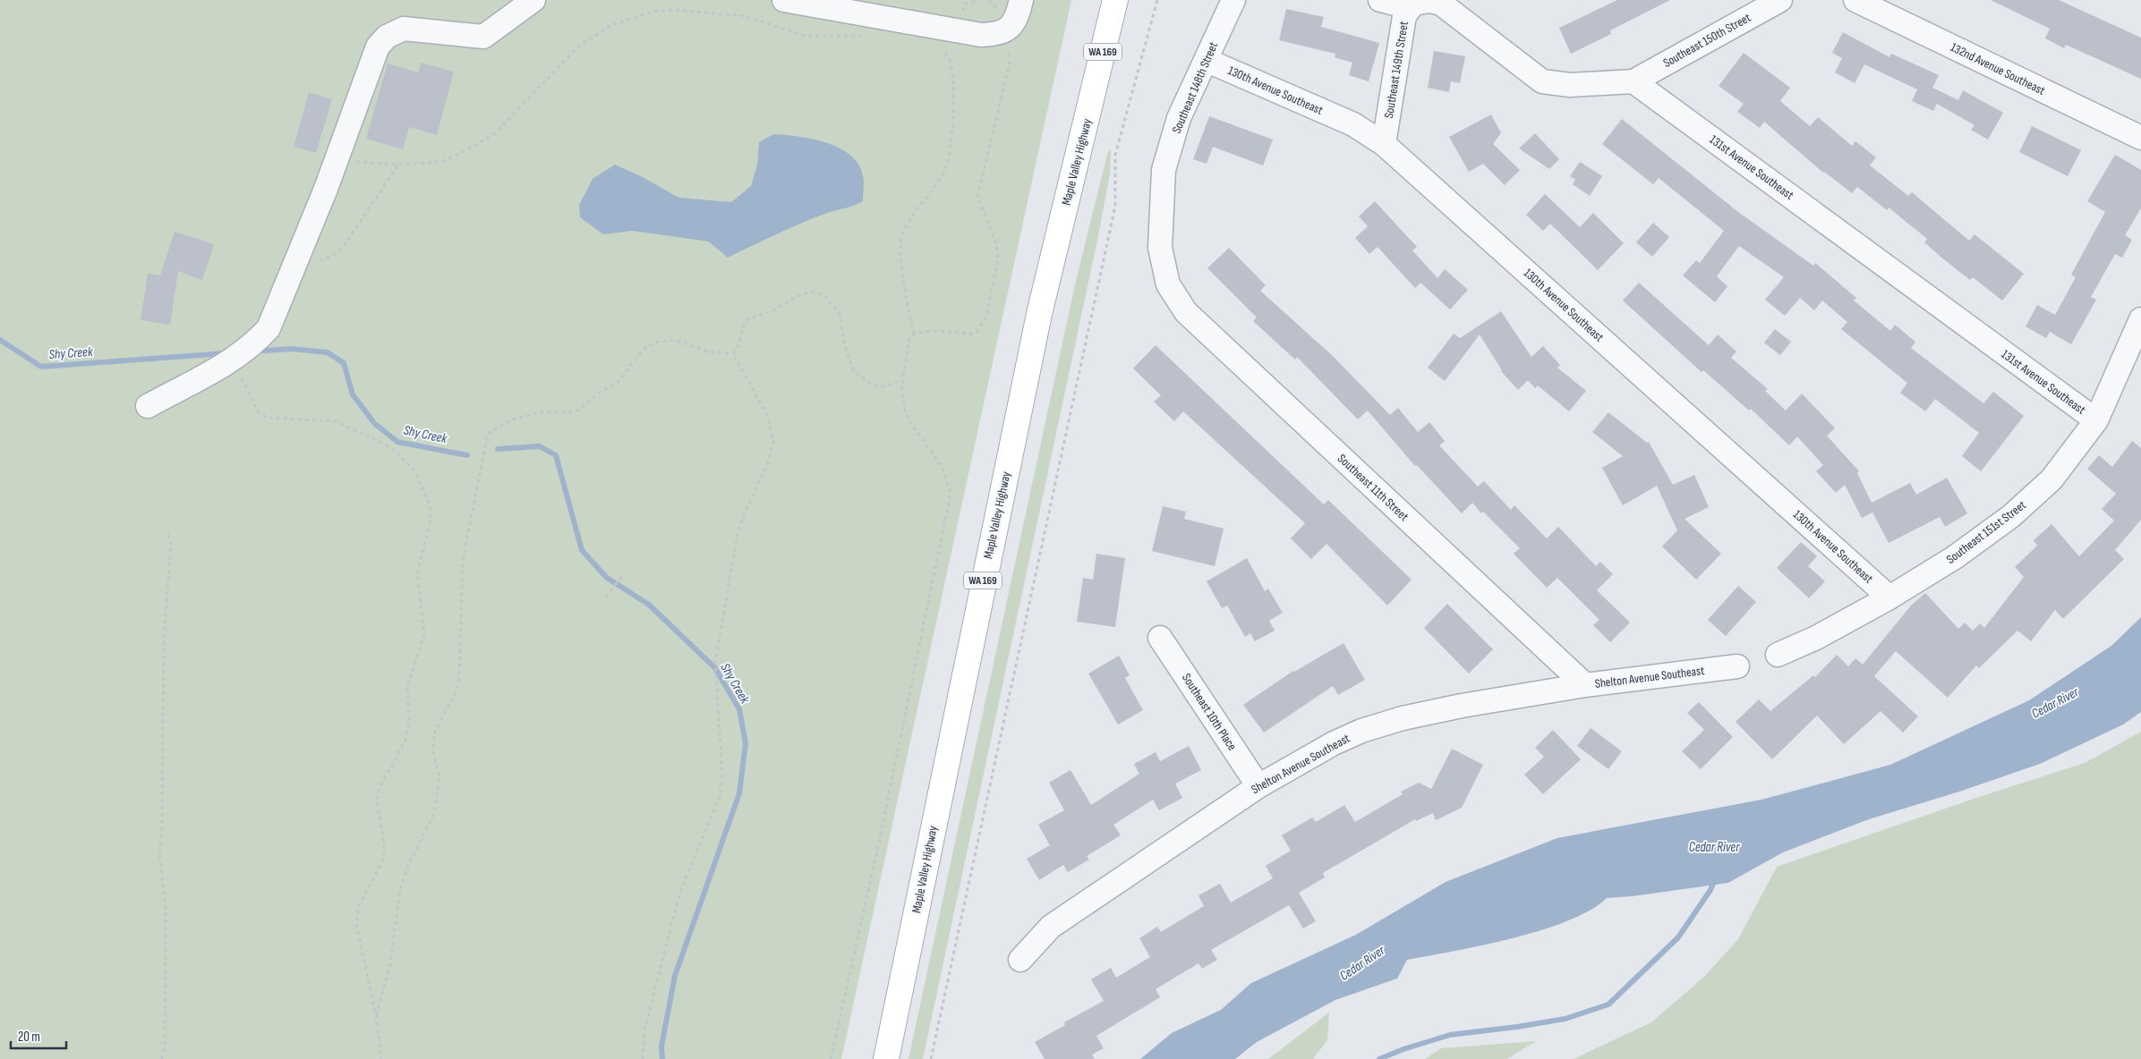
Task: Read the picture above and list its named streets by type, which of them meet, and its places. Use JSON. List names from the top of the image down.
{
  "streets": {
    "main road": ["WA 169", "Maple Valley Highway"],
    "street": [
      "Southeast 150th Street",
      "132nd Avenue Southeast",
      "Southeast 149th Street",
      "Southeast 148th Street",
      "130th Avenue Southeast",
      "131st Avenue Southeast",
      "Southeast 11th Street",
      "Southeast 151st Street",
      "Shelton Avenue Southeast",
      "Southeast 10th Place"
    ]
  },
  "crossings": [
    ["Southeast 150th Street", "131st Avenue Southeast"],
    ["Southeast 149th Street", "130th Avenue Southeast"],
    ["Southeast 148th Street", "130th Avenue Southeast"],
    ["Southeast 148th Street", "Southeast 11th Street"],
    ["130th Avenue Southeast", "Southeast 151st Street"],
    ["131st Avenue Southeast", "Southeast 151st Street"],
    ["Southeast 11th Street", "Shelton Avenue Southeast"],
    ["Shelton Avenue Southeast", "Southeast 10th Place"]
  ],
  "water": ["Shy Creek", "Cedar River"],
  "scale_bar": "20 m"
}
